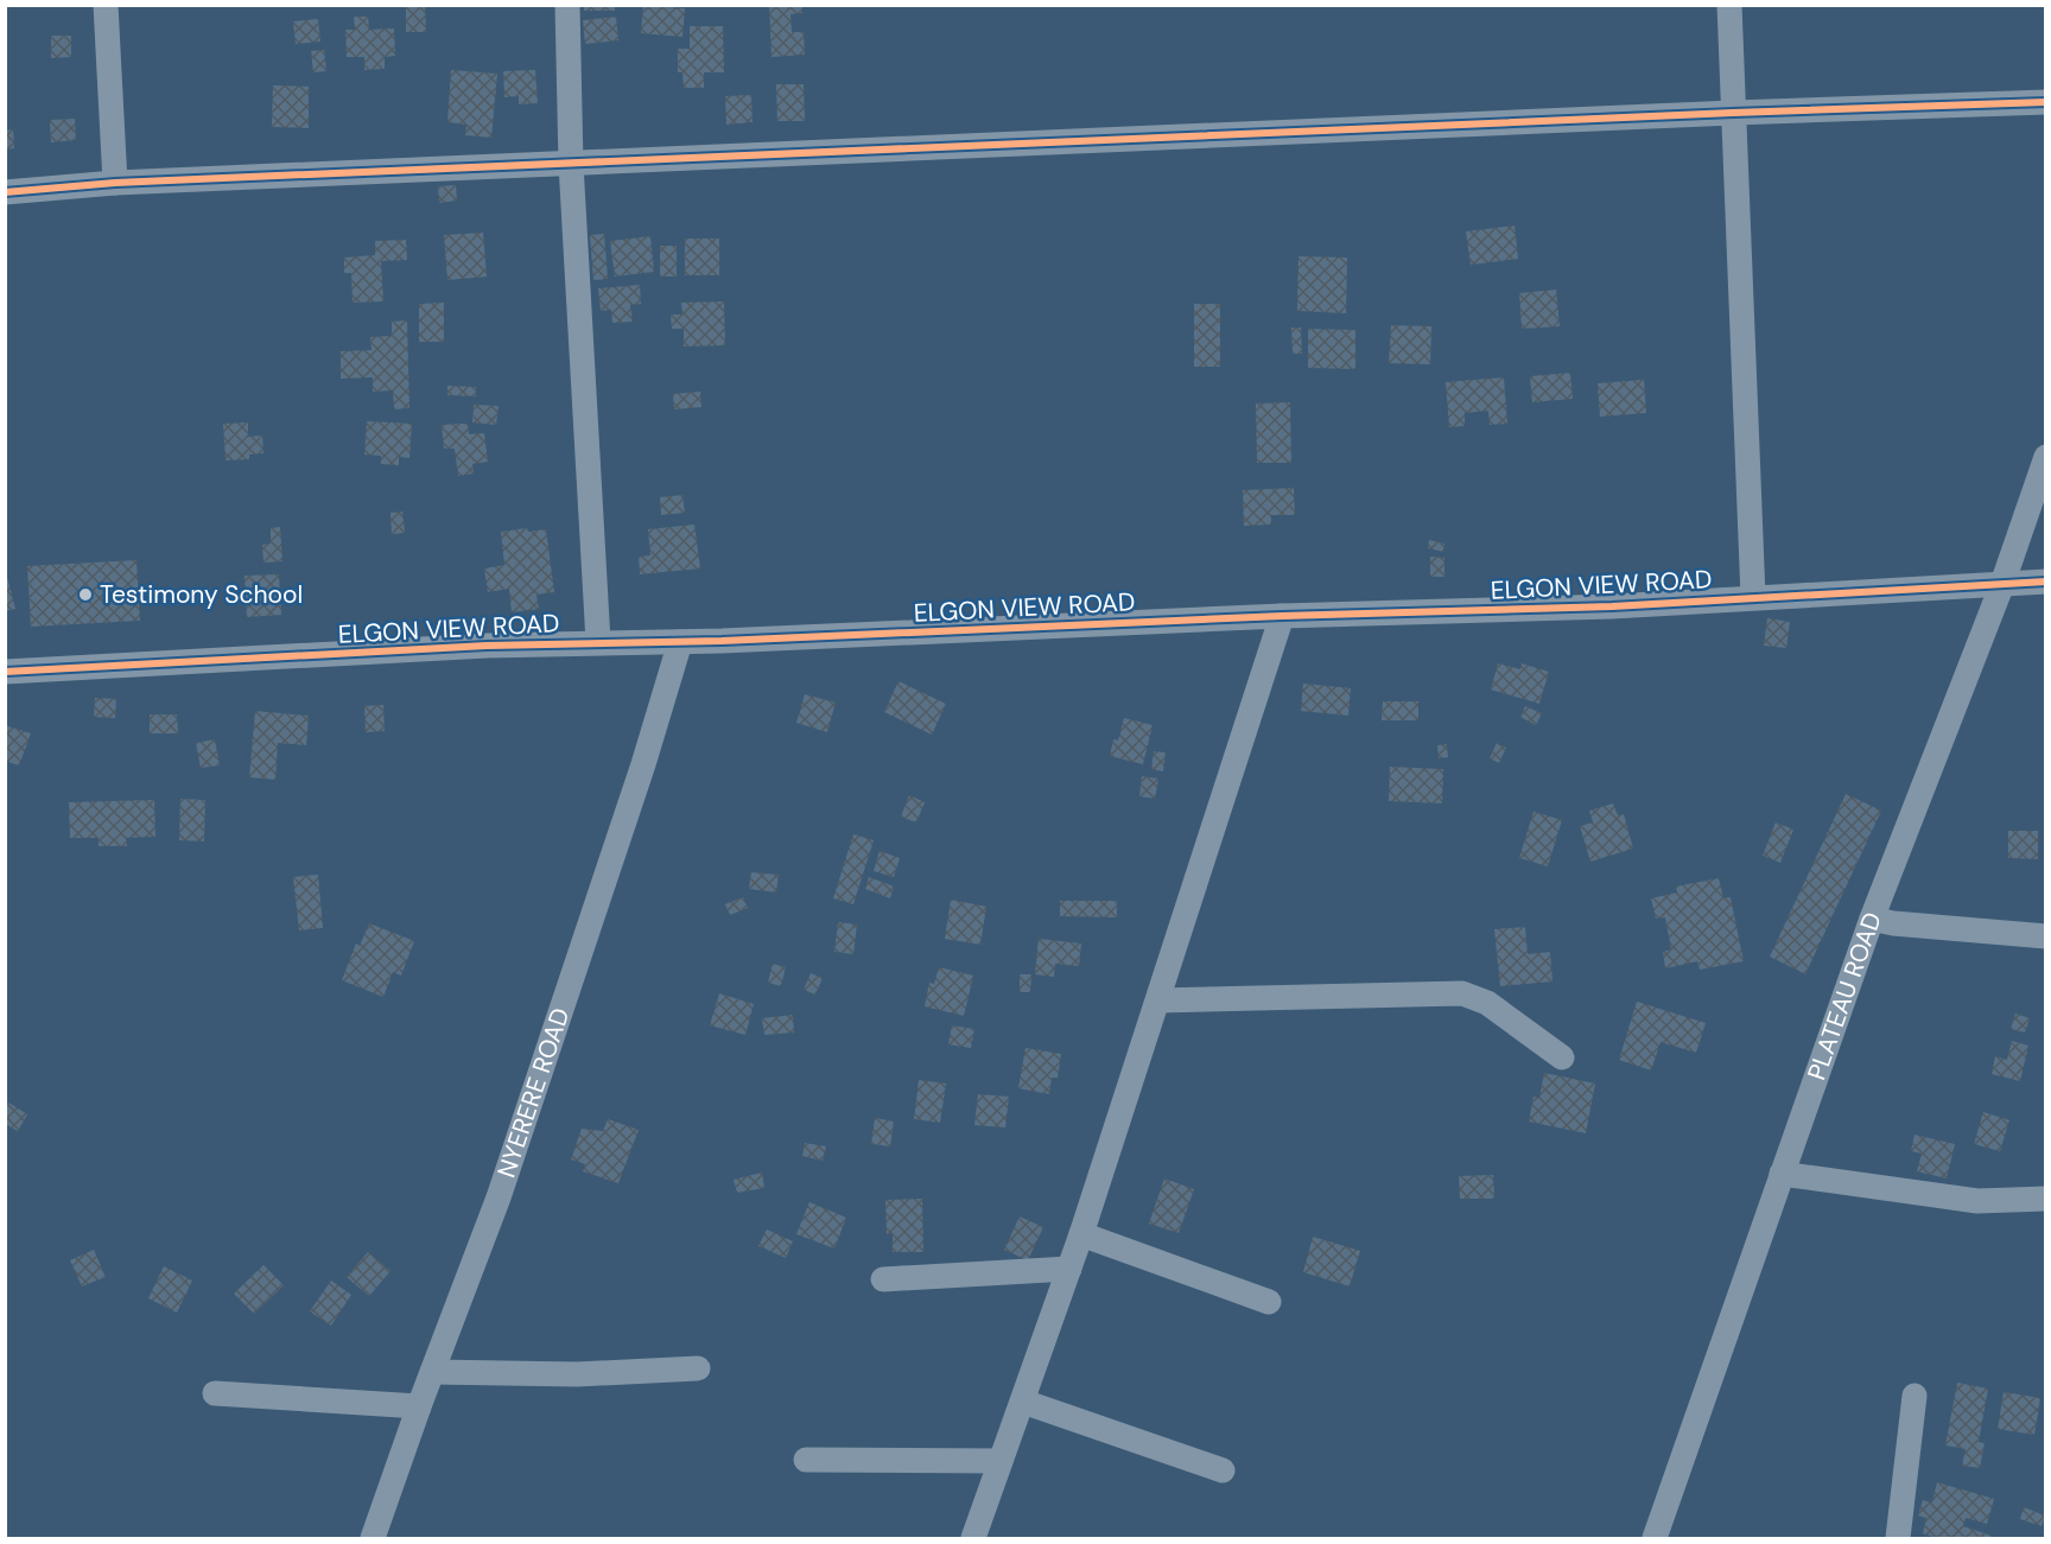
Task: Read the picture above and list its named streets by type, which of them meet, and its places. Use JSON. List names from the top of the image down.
{
  "streets": {
    "street": ["ELGON VIEW ROAD", "PLATEAU ROAD", "NYERERE ROAD"]
  },
  "crossings": [
    ["ELGON VIEW ROAD", "PLATEAU ROAD"],
    ["ELGON VIEW ROAD", "NYERERE ROAD"]
  ],
  "places": ["Testimony School"]
}
